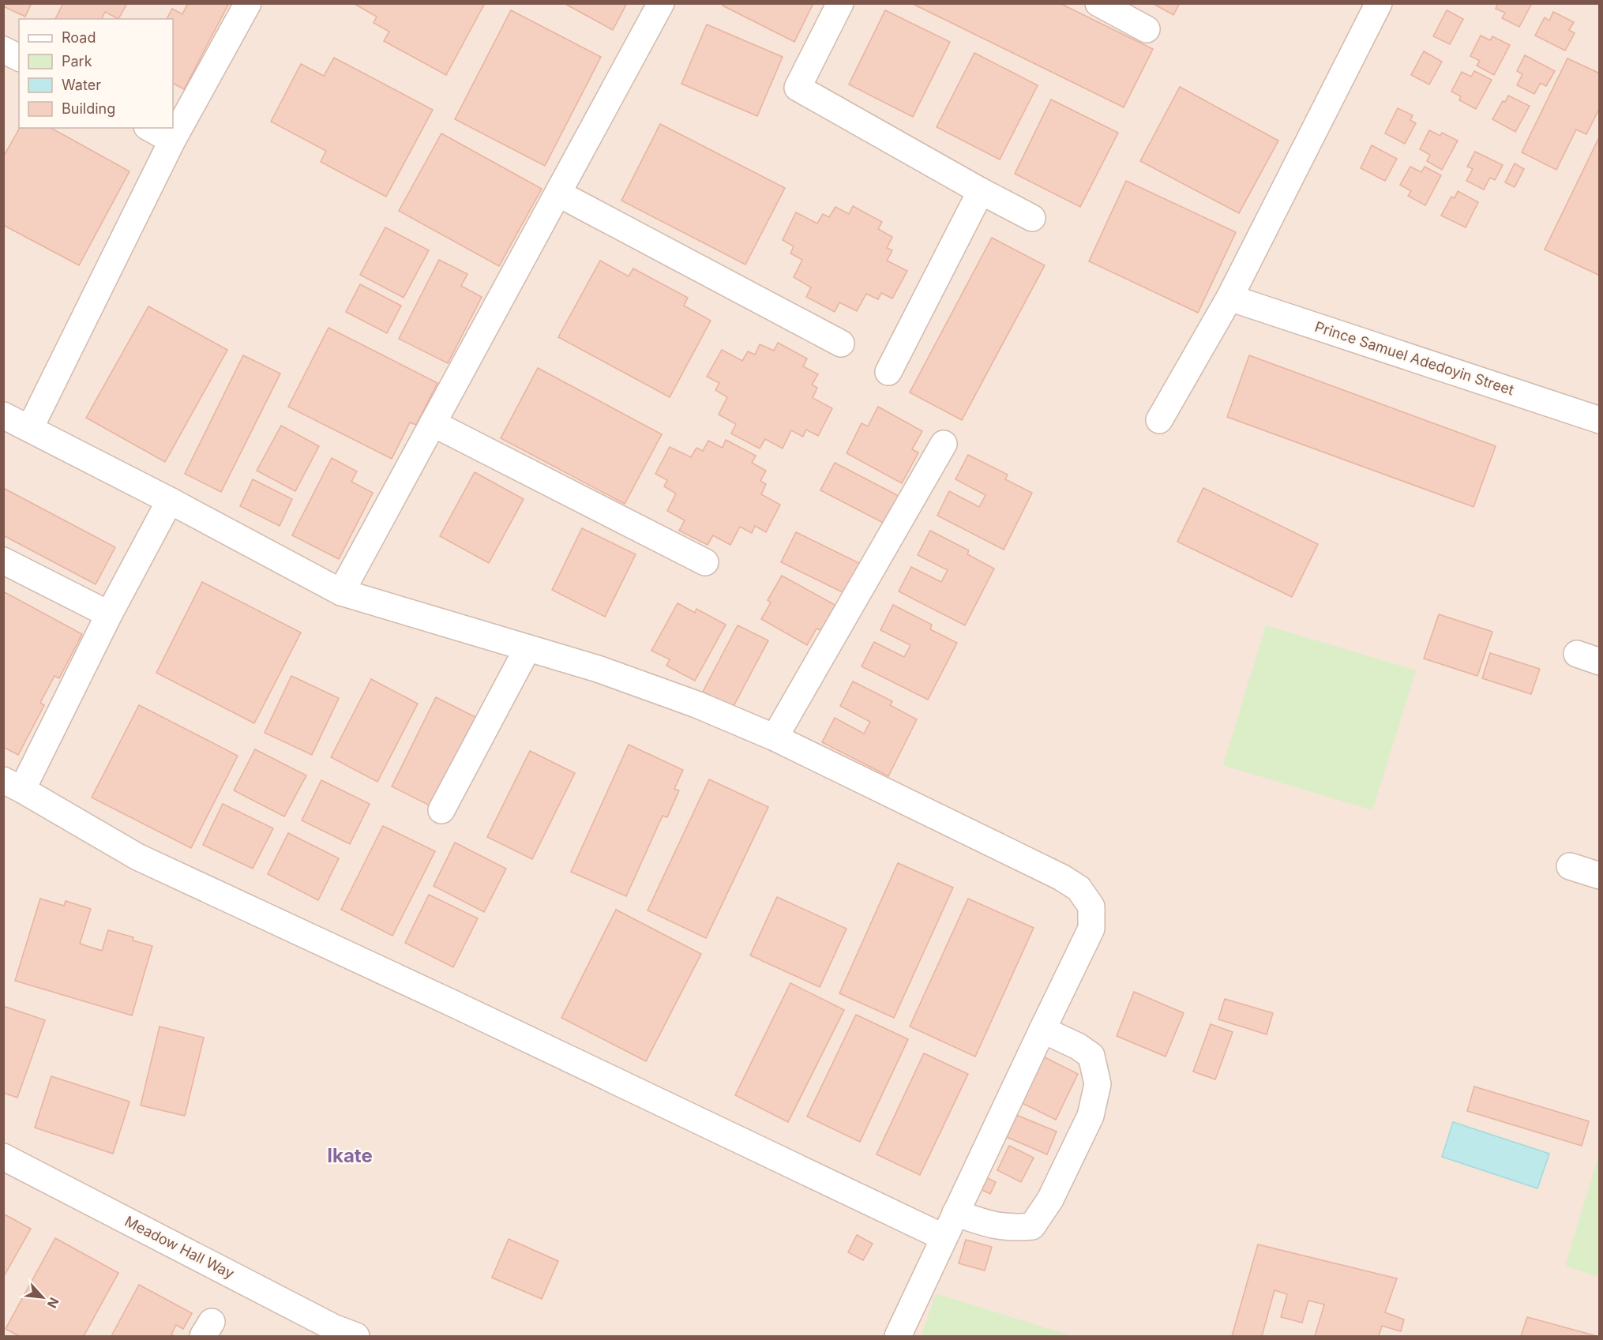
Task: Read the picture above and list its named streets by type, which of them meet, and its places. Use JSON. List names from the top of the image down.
{
  "streets": {
    "street": ["Prince Samuel Adedoyin Street", "Meadow Hall Way"]
  },
  "districts": ["Ikate"],
  "legend": [
    "Road",
    "Park",
    "Water",
    "Building"
  ],
  "north": "bottom right"
}
